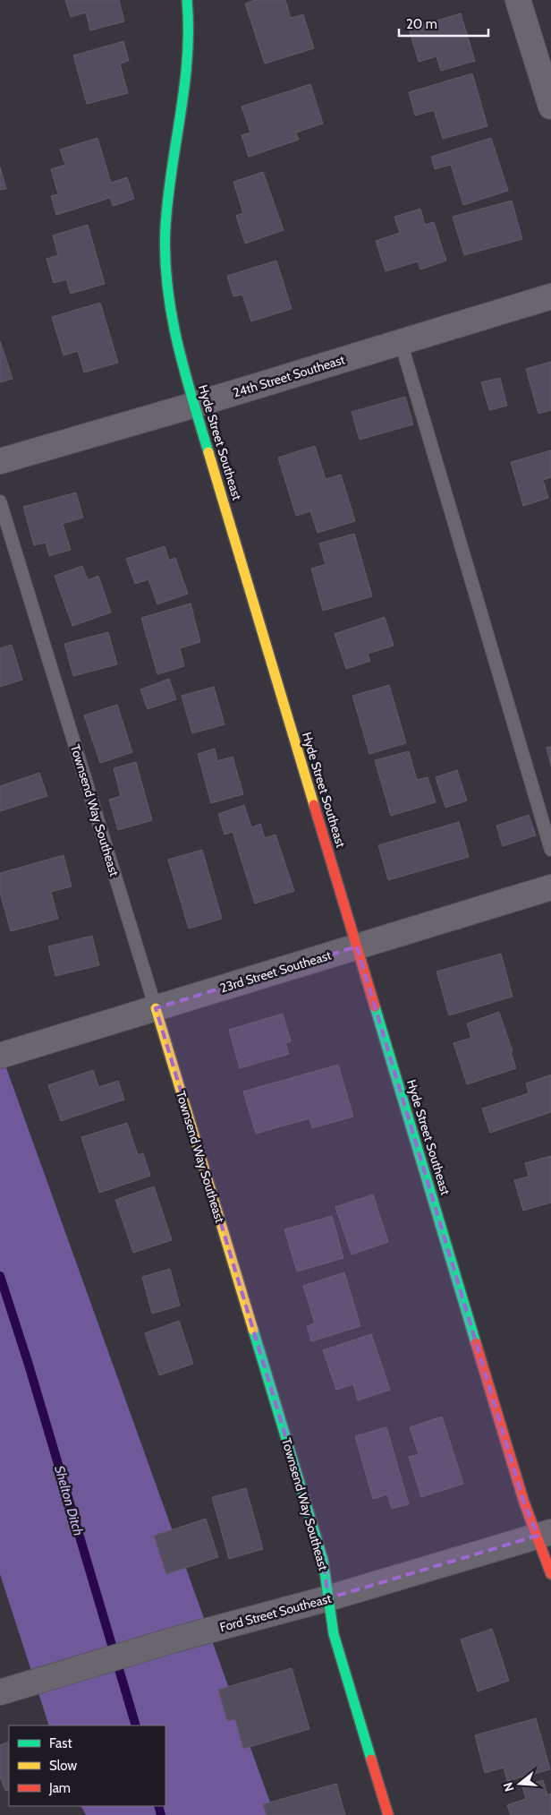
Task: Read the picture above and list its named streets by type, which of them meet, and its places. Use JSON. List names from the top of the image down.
{
  "streets": {
    "street": [
      "24th Street Southeast",
      "Hyde Street Southeast",
      "Townsend Way Southeast",
      "23rd Street Southeast",
      "Ford Street Southeast"
    ]
  },
  "crossings": [
    ["24th Street Southeast", "Hyde Street Southeast"],
    ["Hyde Street Southeast", "23rd Street Southeast"],
    ["Hyde Street Southeast", "Ford Street Southeast"],
    ["Townsend Way Southeast", "23rd Street Southeast"],
    ["Townsend Way Southeast", "Ford Street Southeast"]
  ],
  "water": ["Shelton Ditch"],
  "legend": ["Fast", "Slow", "Jam"],
  "scale_bar": "20 m",
  "north": "left"
}
